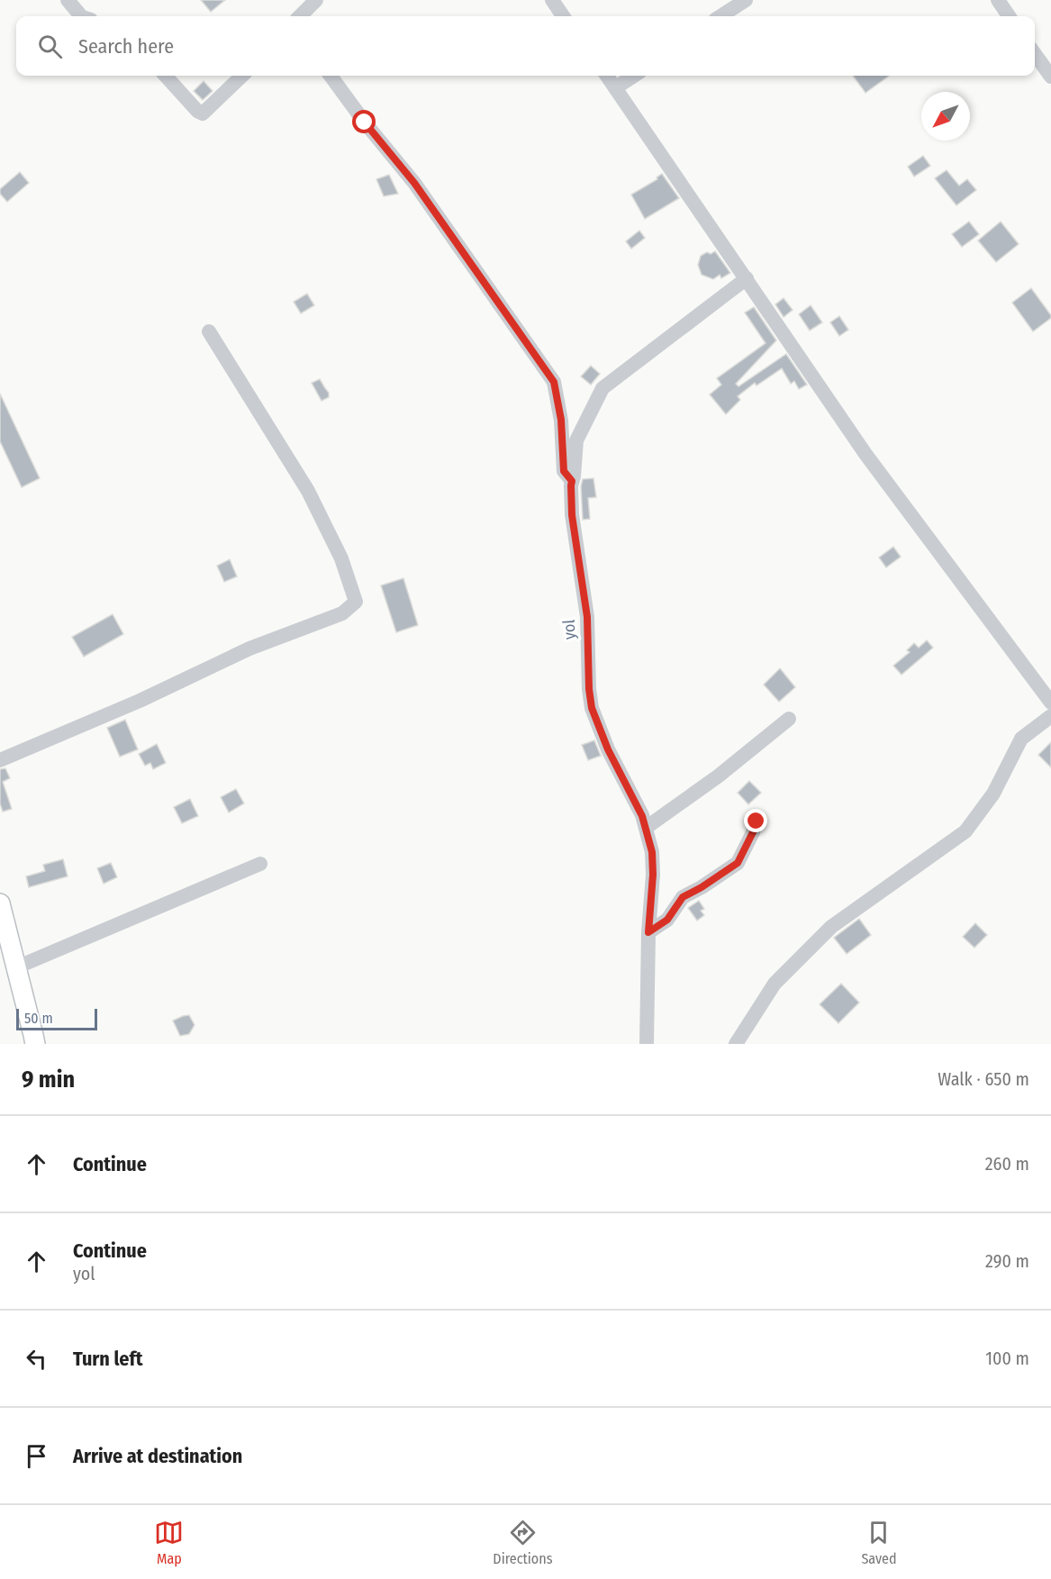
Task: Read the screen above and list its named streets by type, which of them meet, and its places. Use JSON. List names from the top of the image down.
{
  "streets": {
    "street": ["yol"]
  },
  "scale_bar": "50 m",
  "north": "bottom left",
  "page": {
    "search": "Search here",
    "scale": "50 m",
    "heading": ["9 min", "Walk · 650 m"],
    "list": [
      ["Continue", "260 m"],
      ["Continue", "yol", "290 m"],
      ["Turn left", "100 m"],
      "Arrive at destination"
    ],
    "nav": ["Map", "Directions", "Saved"]
  }
}
